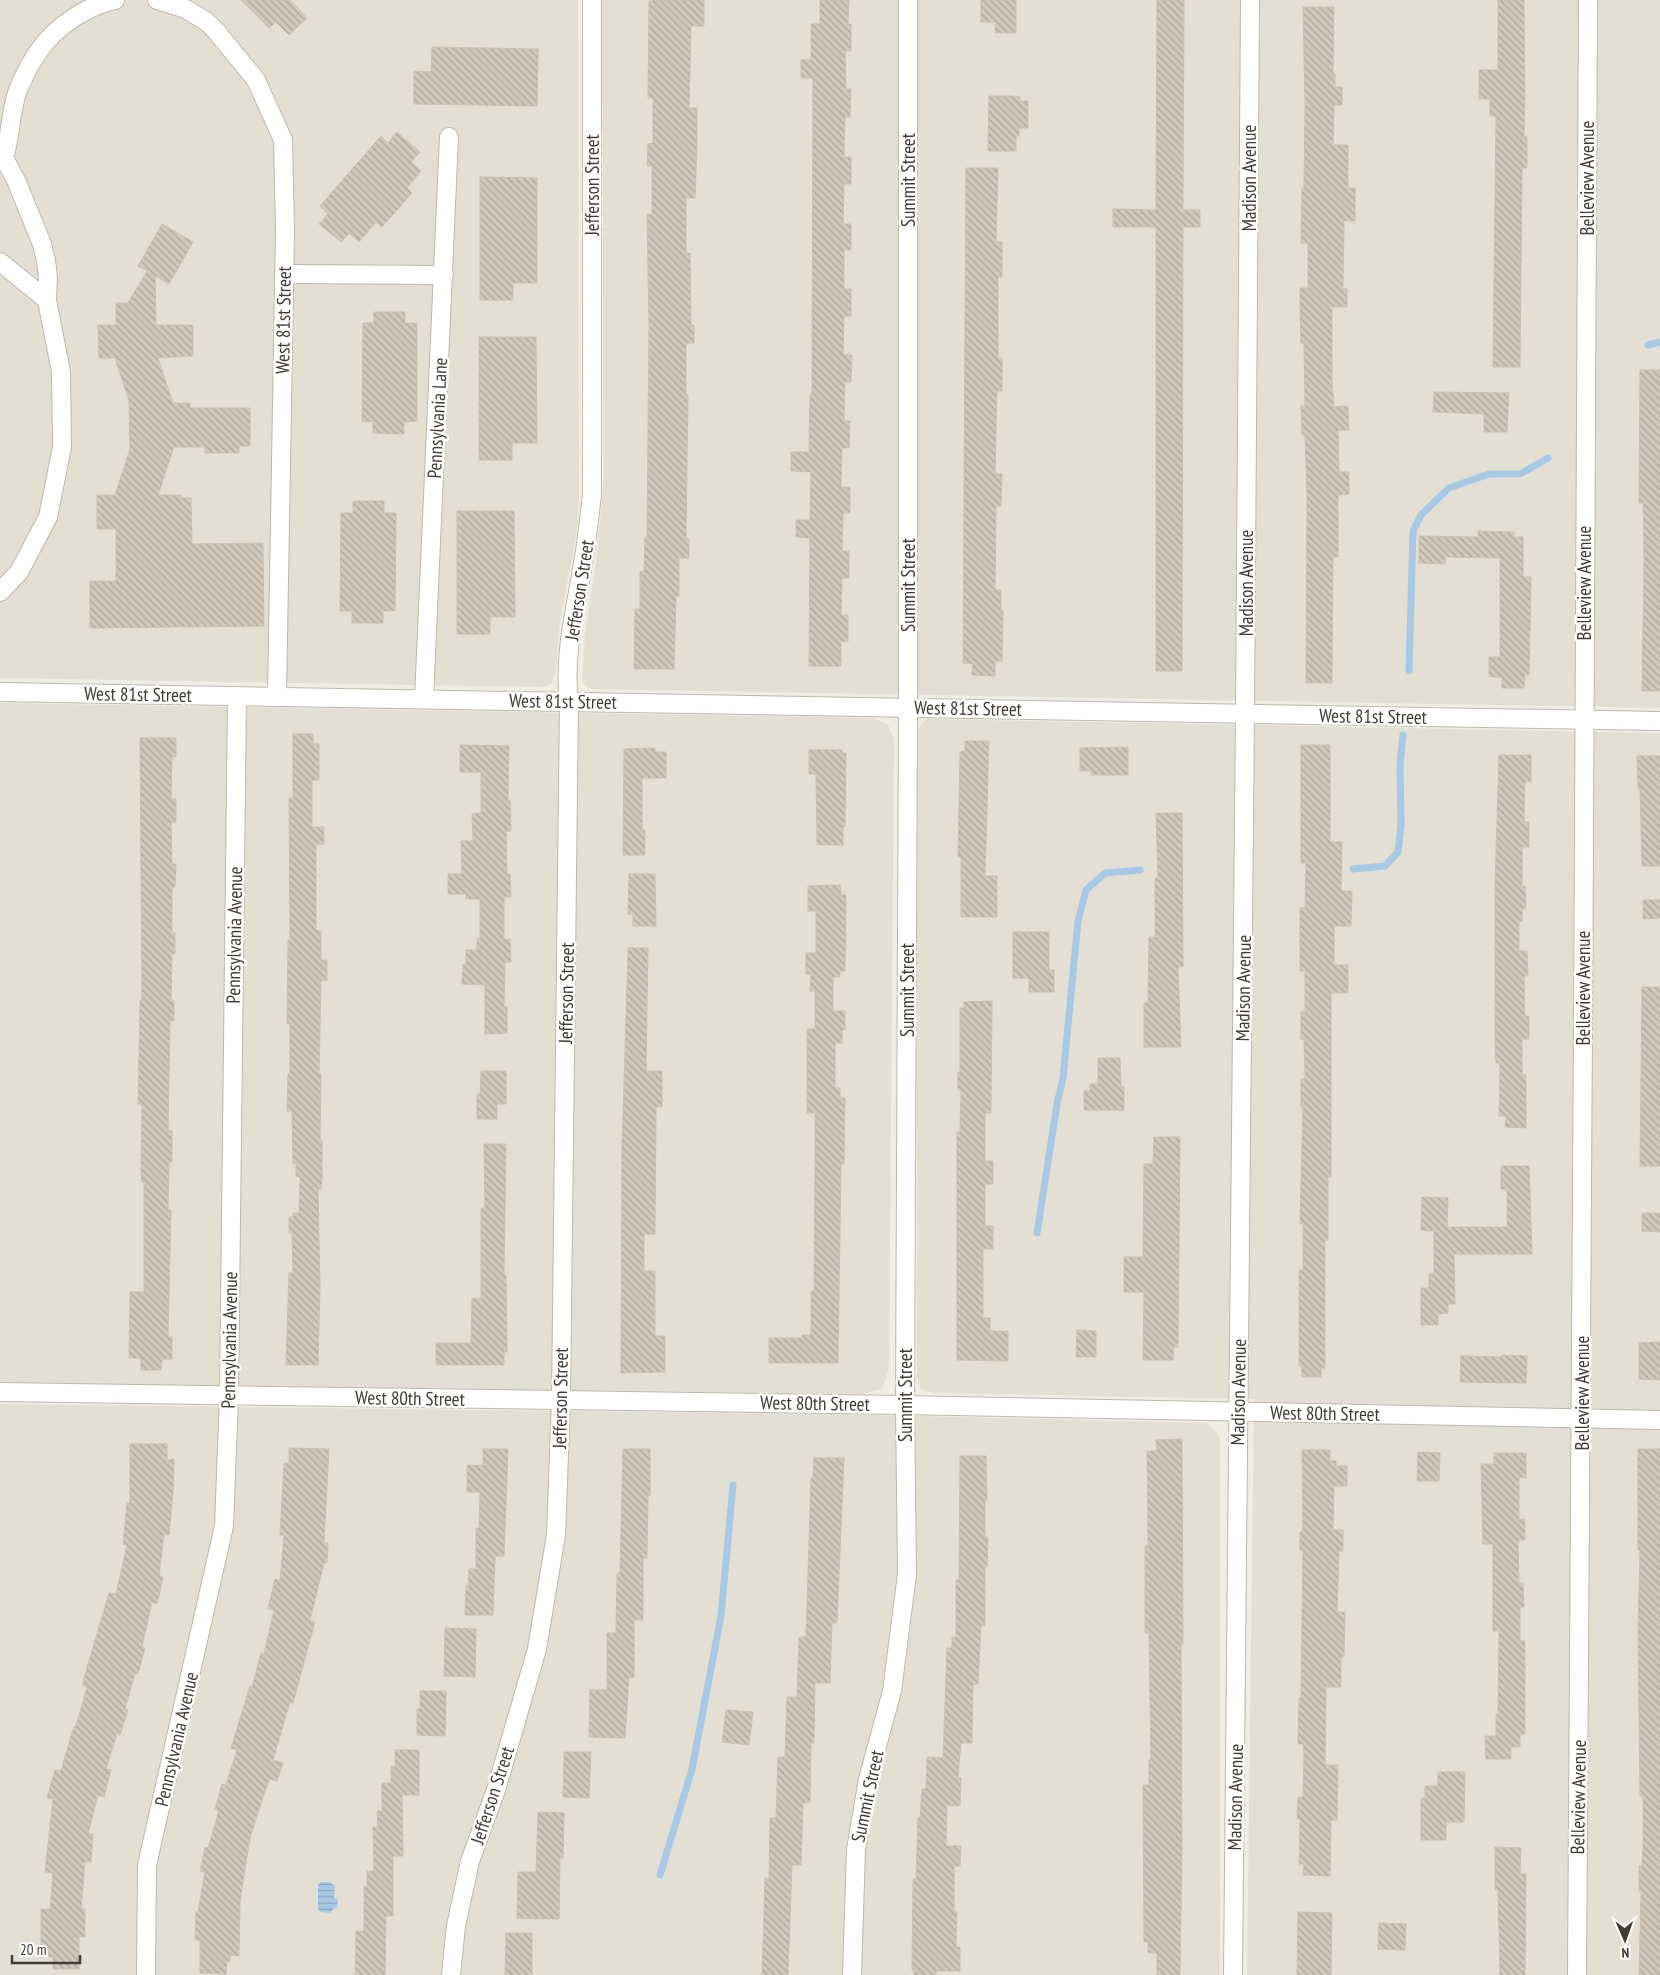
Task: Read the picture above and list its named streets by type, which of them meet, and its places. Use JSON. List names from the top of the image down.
{
  "streets": {
    "street": [
      "Madison Avenue",
      "Belleview Avenue",
      "Summit Street",
      "Jefferson Street",
      "West 81st Street",
      "Pennsylvania Lane",
      "Pennsylvania Avenue",
      "West 80th Street"
    ]
  },
  "crossings": [
    ["Madison Avenue", "West 81st Street"],
    ["Madison Avenue", "West 80th Street"],
    ["Belleview Avenue", "West 81st Street"],
    ["Belleview Avenue", "West 80th Street"],
    ["Summit Street", "West 81st Street"],
    ["Summit Street", "West 80th Street"],
    ["Jefferson Street", "West 81st Street"],
    ["Jefferson Street", "West 80th Street"],
    ["West 81st Street", "Pennsylvania Lane"],
    ["West 81st Street", "Pennsylvania Avenue"],
    ["Pennsylvania Avenue", "West 80th Street"]
  ],
  "scale_bar": "20 m",
  "north": "bottom"
}
